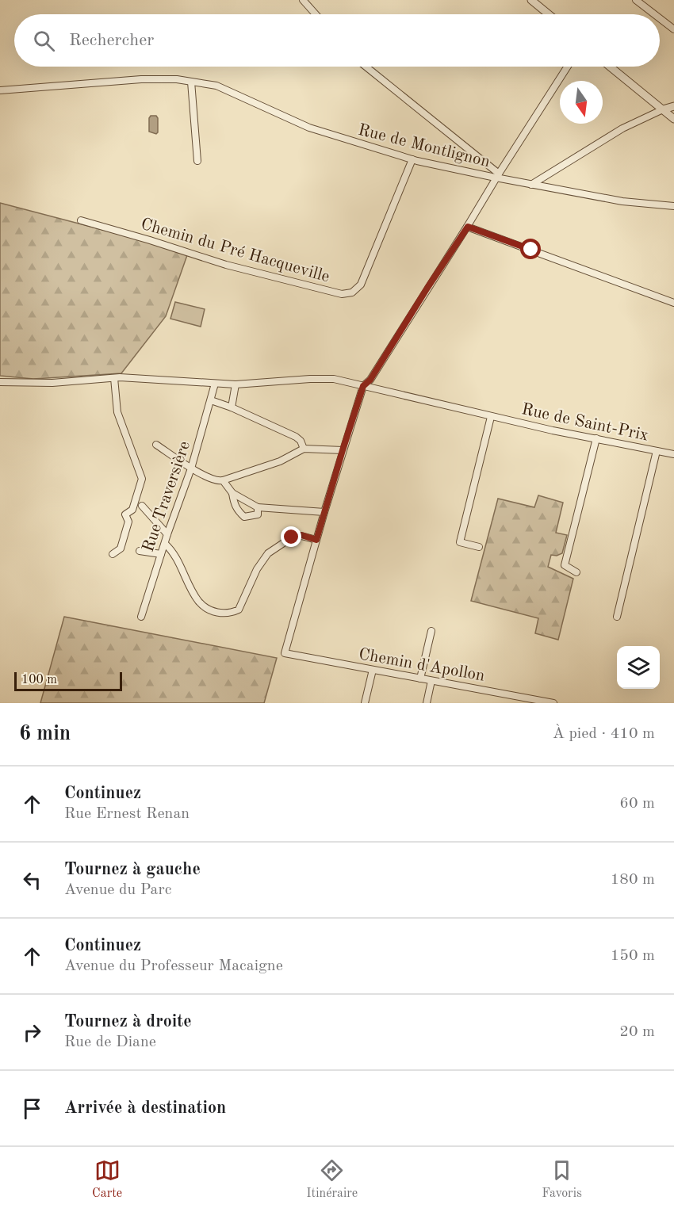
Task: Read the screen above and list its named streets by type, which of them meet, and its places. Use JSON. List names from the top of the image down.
{
  "streets": {
    "street": [
      "Rue de Montlignon",
      "Chemin du Pré Hacqueville",
      "Rue de Saint-Prix",
      "Rue Traversière",
      "Chemin d'Apollon"
    ]
  },
  "crossings": [
    ["Rue de Montlignon", "Chemin du Pré Hacqueville"],
    ["Rue de Saint-Prix", "Rue Traversière"]
  ],
  "scale_bar": "100 m",
  "north": "bottom",
  "page": {
    "search": "Rechercher",
    "scale": "100 m",
    "heading": ["6 min", "À pied · 410 m"],
    "list": [
      ["Continuez", "Rue Ernest Renan", "60 m"],
      ["Tournez à gauche", "Avenue du Parc", "180 m"],
      ["Continuez", "Avenue du Professeur Macaigne", "150 m"],
      ["Tournez à droite", "Rue de Diane", "20 m"],
      "Arrivée à destination"
    ],
    "nav": ["Carte", "Itinéraire", "Favoris"]
  }
}
